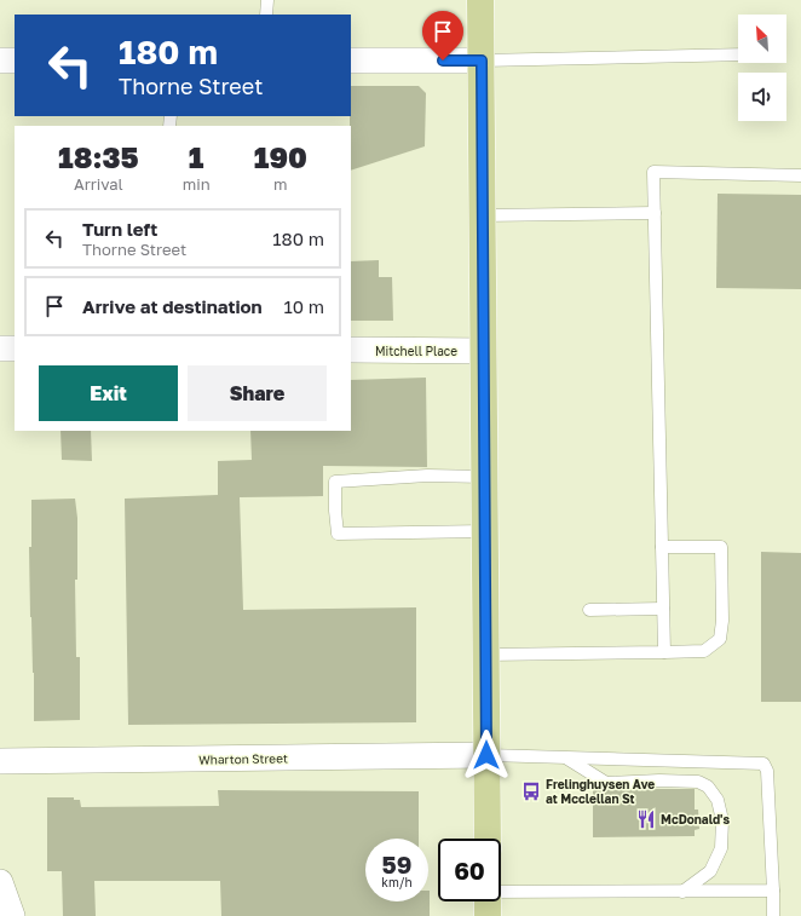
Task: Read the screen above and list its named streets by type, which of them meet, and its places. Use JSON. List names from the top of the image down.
{
  "streets": {
    "street": ["Mitchell Place", "Wharton Street"]
  },
  "places": {
    "bus stop": ["Frelinghuysen Ave at Mcclellan St"],
    "restaurant": ["McDonald's"]
  },
  "north": "top left",
  "page": {
    "turn": ["180 m", "Thorne Street"],
    "eta": [
      "18:35",
      "Arrival",
      "1",
      "min",
      "190",
      "m"
    ],
    "list": [
      {
        "name": "Turn left",
        "note": "Thorne Street",
        "value": "180 m"
      },
      {
        "name": "Arrive at destination",
        "value": "10 m"
      }
    ],
    "buttons": ["Exit", "Share"],
    "speed": "59 km/h",
    "limit": "60"
  }
}
